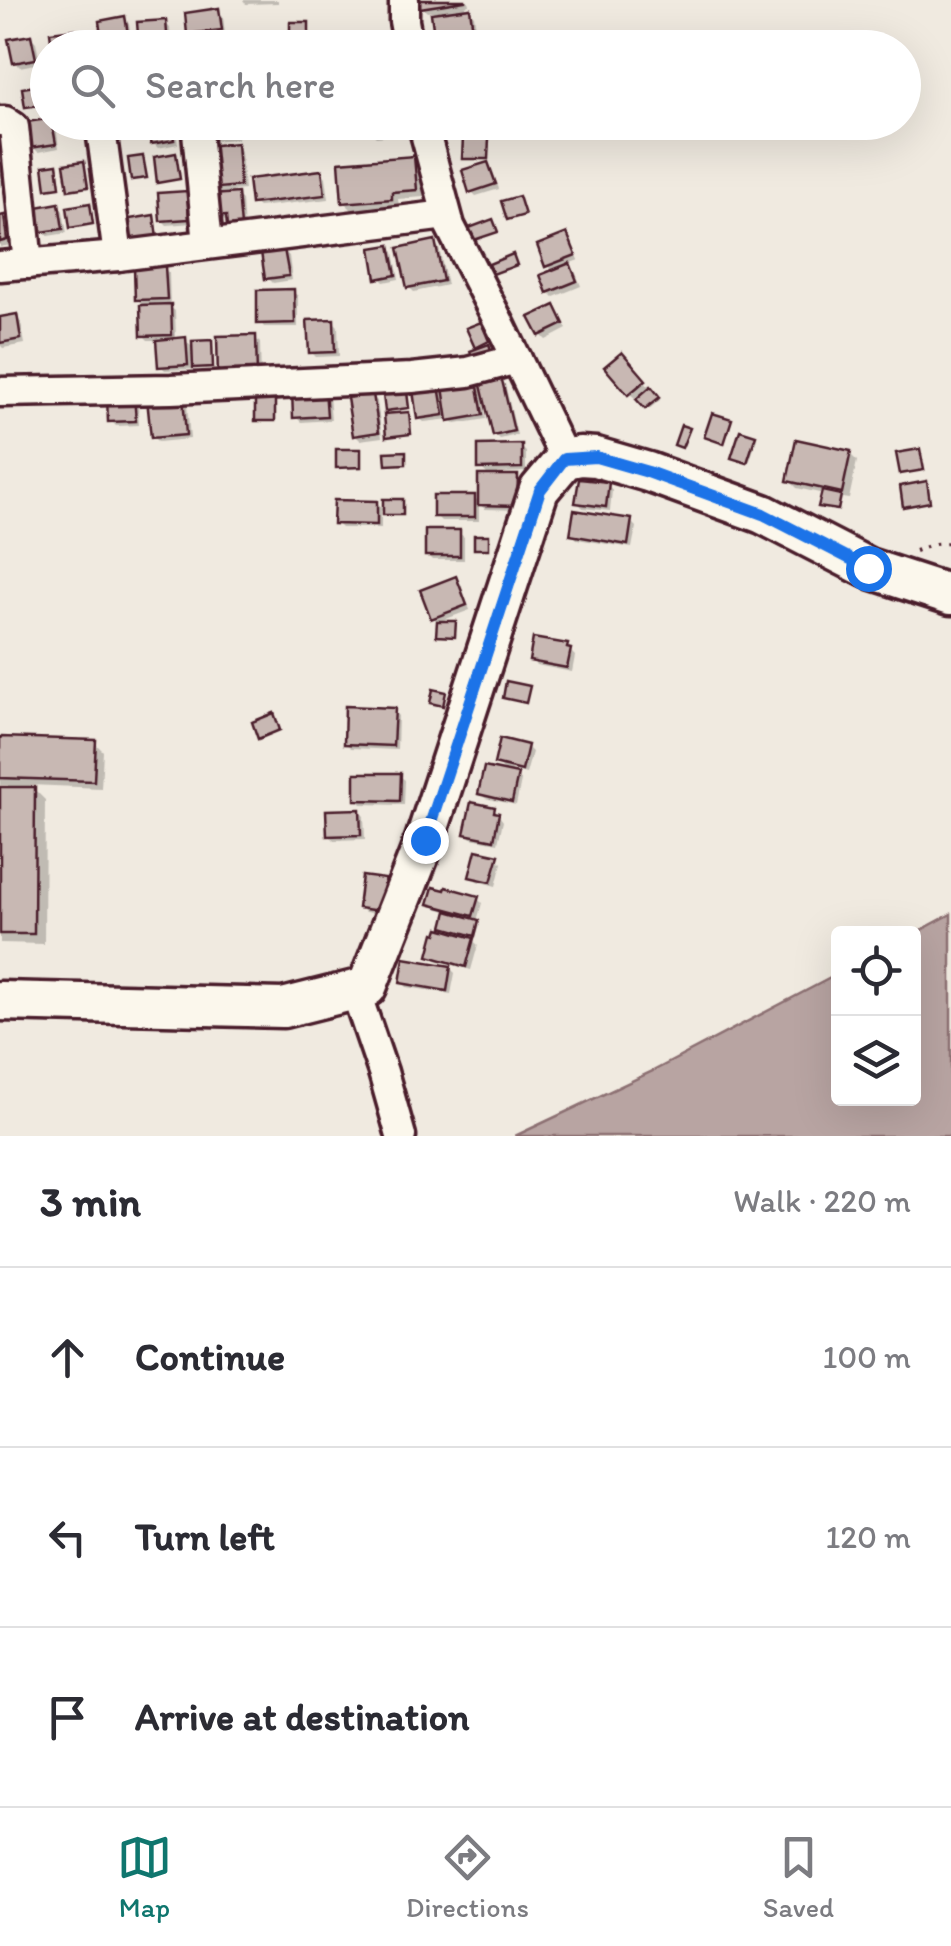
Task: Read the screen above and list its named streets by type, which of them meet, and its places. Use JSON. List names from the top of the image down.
{
  "page": {
    "search": "Search here",
    "heading": ["3 min", "Walk · 220 m"],
    "list": [
      ["Continue", "100 m"],
      ["Turn left", "120 m"],
      "Arrive at destination"
    ],
    "nav": ["Map", "Directions", "Saved"]
  }
}
